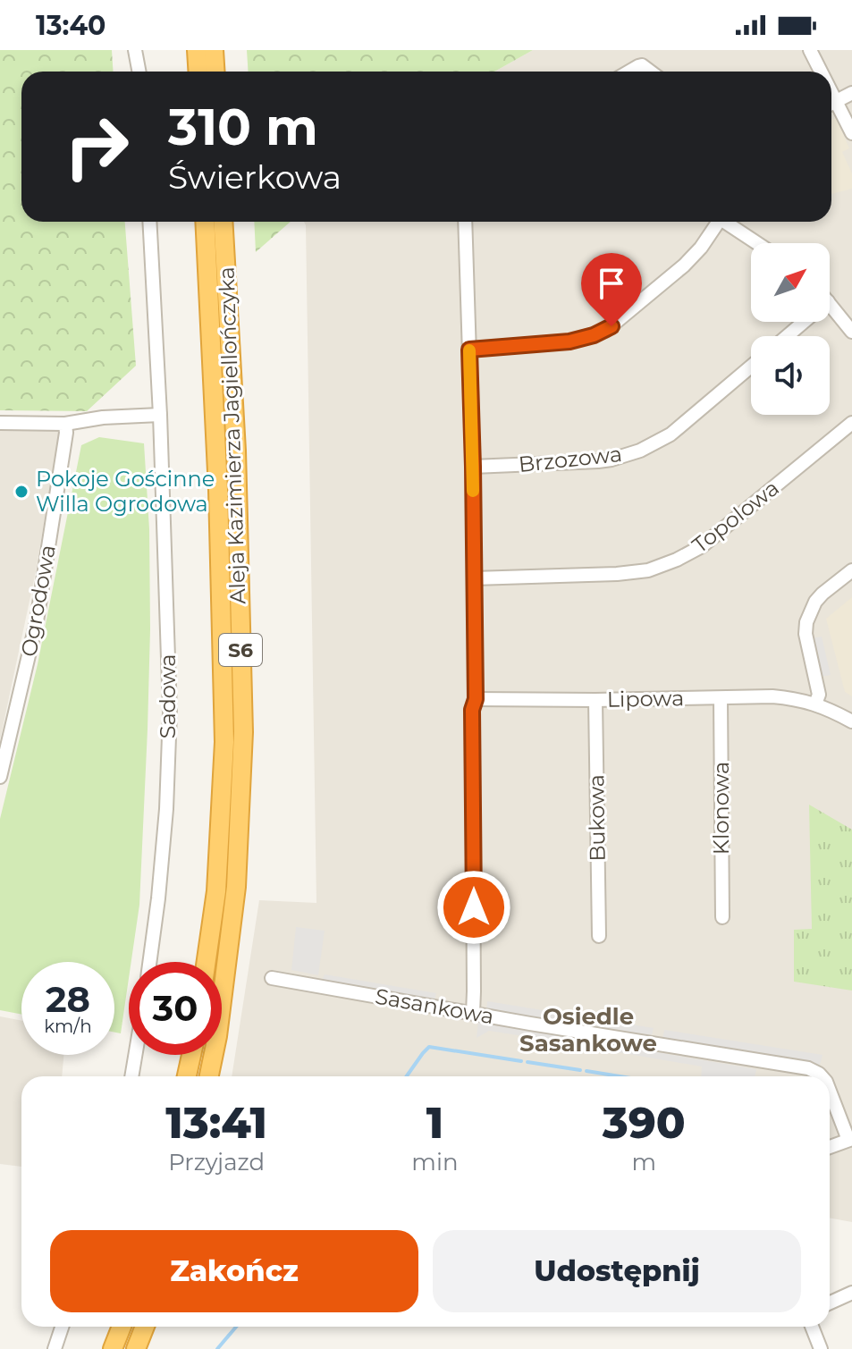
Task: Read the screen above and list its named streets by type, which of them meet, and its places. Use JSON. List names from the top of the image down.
{
  "streets": {
    "highway": ["Aleja Kazimierza Jagiellończyka", "S6"],
    "street": [
      "Brzozowa",
      "Topolowa",
      "Ogrodowa",
      "Sadowa",
      "Lipowa",
      "Klonowa",
      "Bukowa",
      "Sasankowa"
    ]
  },
  "crossings": [
    ["Lipowa", "Klonowa"],
    ["Lipowa", "Bukowa"]
  ],
  "districts": ["Osiedle Sasankowe"],
  "places": ["Pokoje Gościnne Willa Ogrodowa"],
  "north": "top right",
  "page": {
    "status": "13:40",
    "turn": ["310 m", "Świerkowa"],
    "speed": "28 km/h",
    "limit": "30",
    "eta": [
      "13:41",
      "Przyjazd",
      "1",
      "min",
      "390",
      "m"
    ],
    "buttons": ["Zakończ", "Udostępnij"]
  }
}
